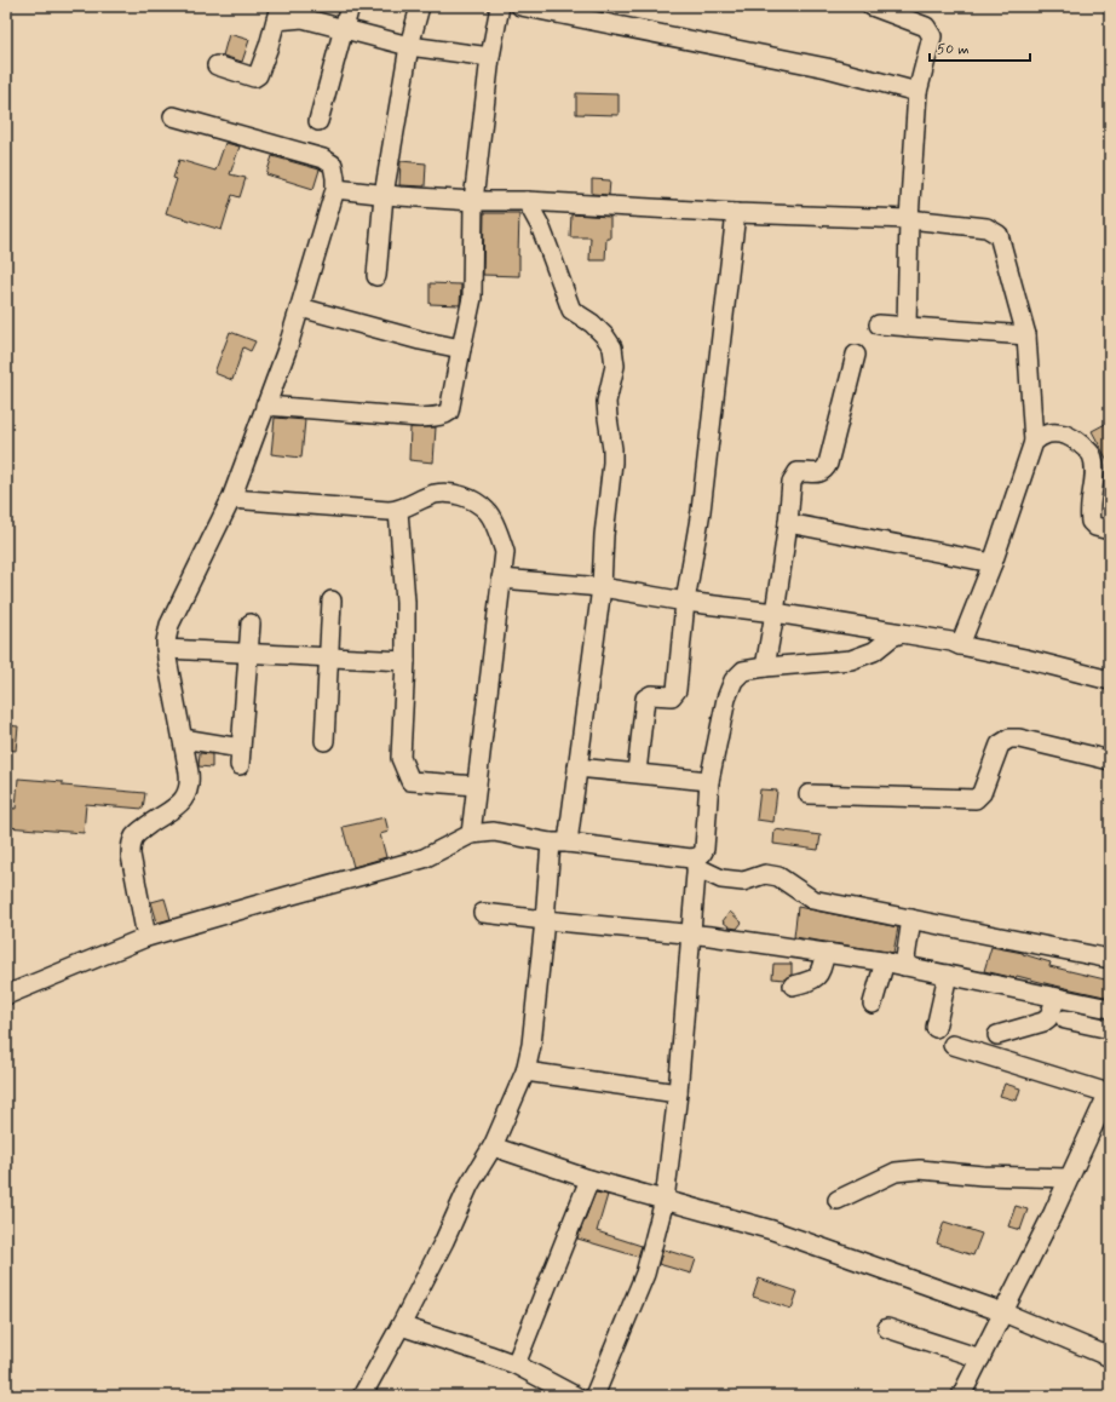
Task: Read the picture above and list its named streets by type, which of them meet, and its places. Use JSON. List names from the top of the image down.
{
  "scale_bar": "50 m"
}
